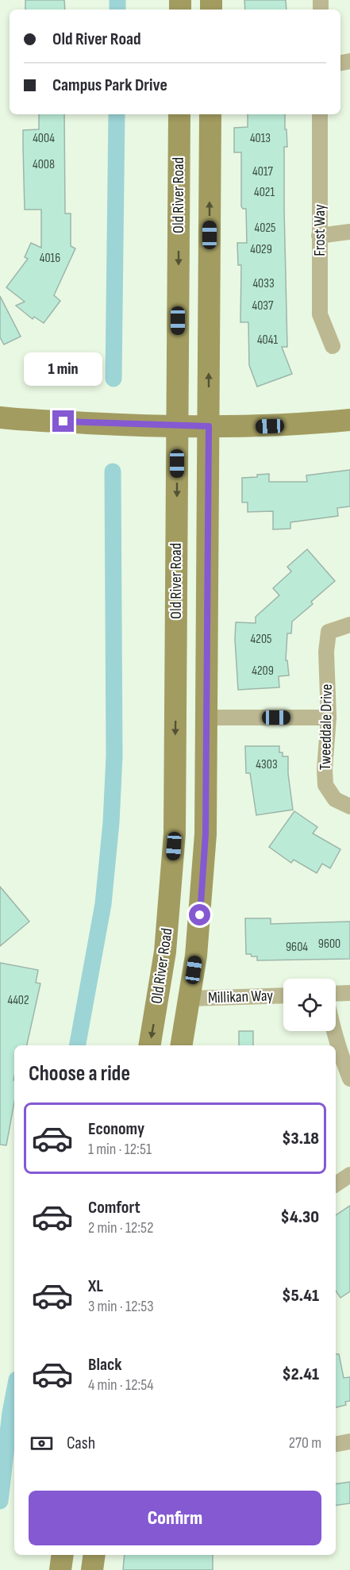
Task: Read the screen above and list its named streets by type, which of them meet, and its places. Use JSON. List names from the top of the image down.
{
  "streets": {
    "main road": ["Old River Road"],
    "street": ["Frost Way", "Tweeddale Drive", "Millikan Way"]
  },
  "crossings": [
    ["Old River Road", "Millikan Way"]
  ],
  "house_numbers": [
    "4004",
    "4013",
    "4008",
    "4017",
    "4021",
    "4025",
    "4029",
    "4016",
    "4033",
    "4037",
    "4041",
    "4205",
    "4209",
    "4303",
    "9600",
    "9604",
    "4402"
  ],
  "page": {
    "banner": ["Old River Road", "Campus Park Drive"],
    "bubble": "1 min",
    "heading": "Choose a ride",
    "list": [
      {
        "name": "Economy",
        "note": "1 min · 12:51",
        "value": "$3.18"
      },
      {
        "name": "Comfort",
        "note": "2 min · 12:52",
        "value": "$4.30"
      },
      {
        "name": "XL",
        "note": "3 min · 12:53",
        "value": "$5.41"
      },
      {
        "name": "Black",
        "note": "4 min · 12:54",
        "value": "$2.41"
      }
    ],
    "pay": ["Cash", "270 m"],
    "buttons": "Confirm"
  }
}
